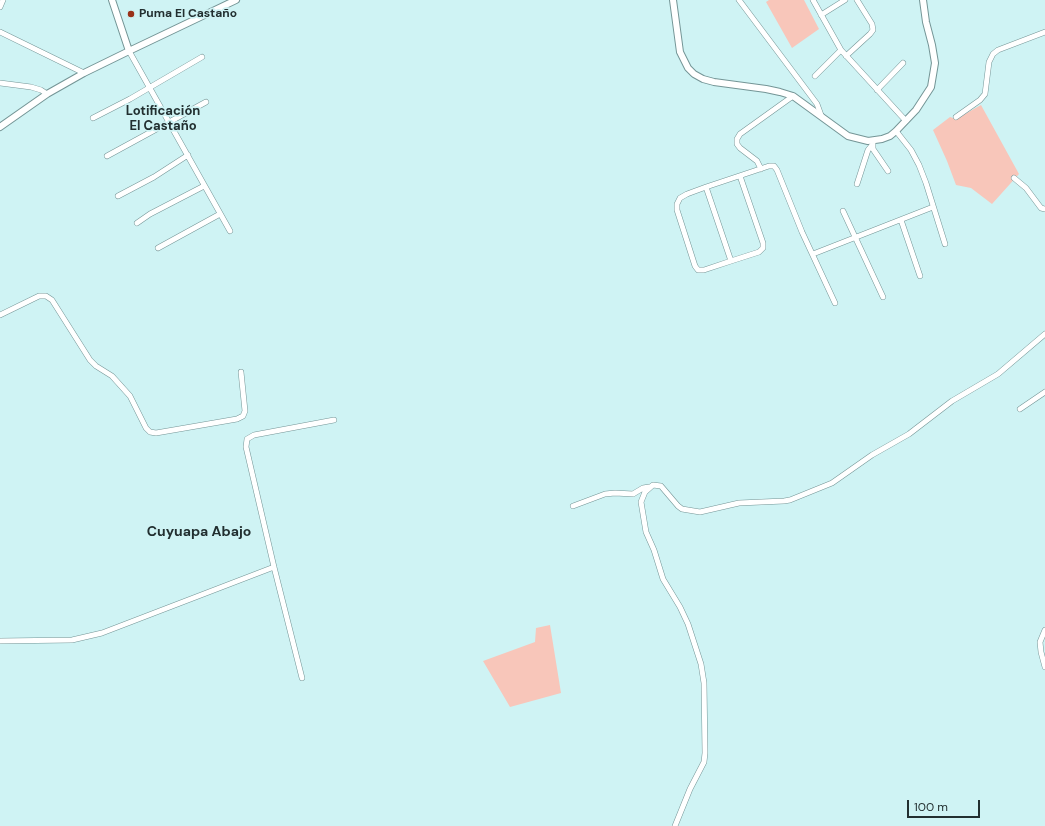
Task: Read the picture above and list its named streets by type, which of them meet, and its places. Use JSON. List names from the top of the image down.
{
  "districts": ["Lotificación El Castaño", "Cuyuapa Abajo"],
  "places": ["Puma El Castaño"],
  "scale_bar": "100 m"
}
